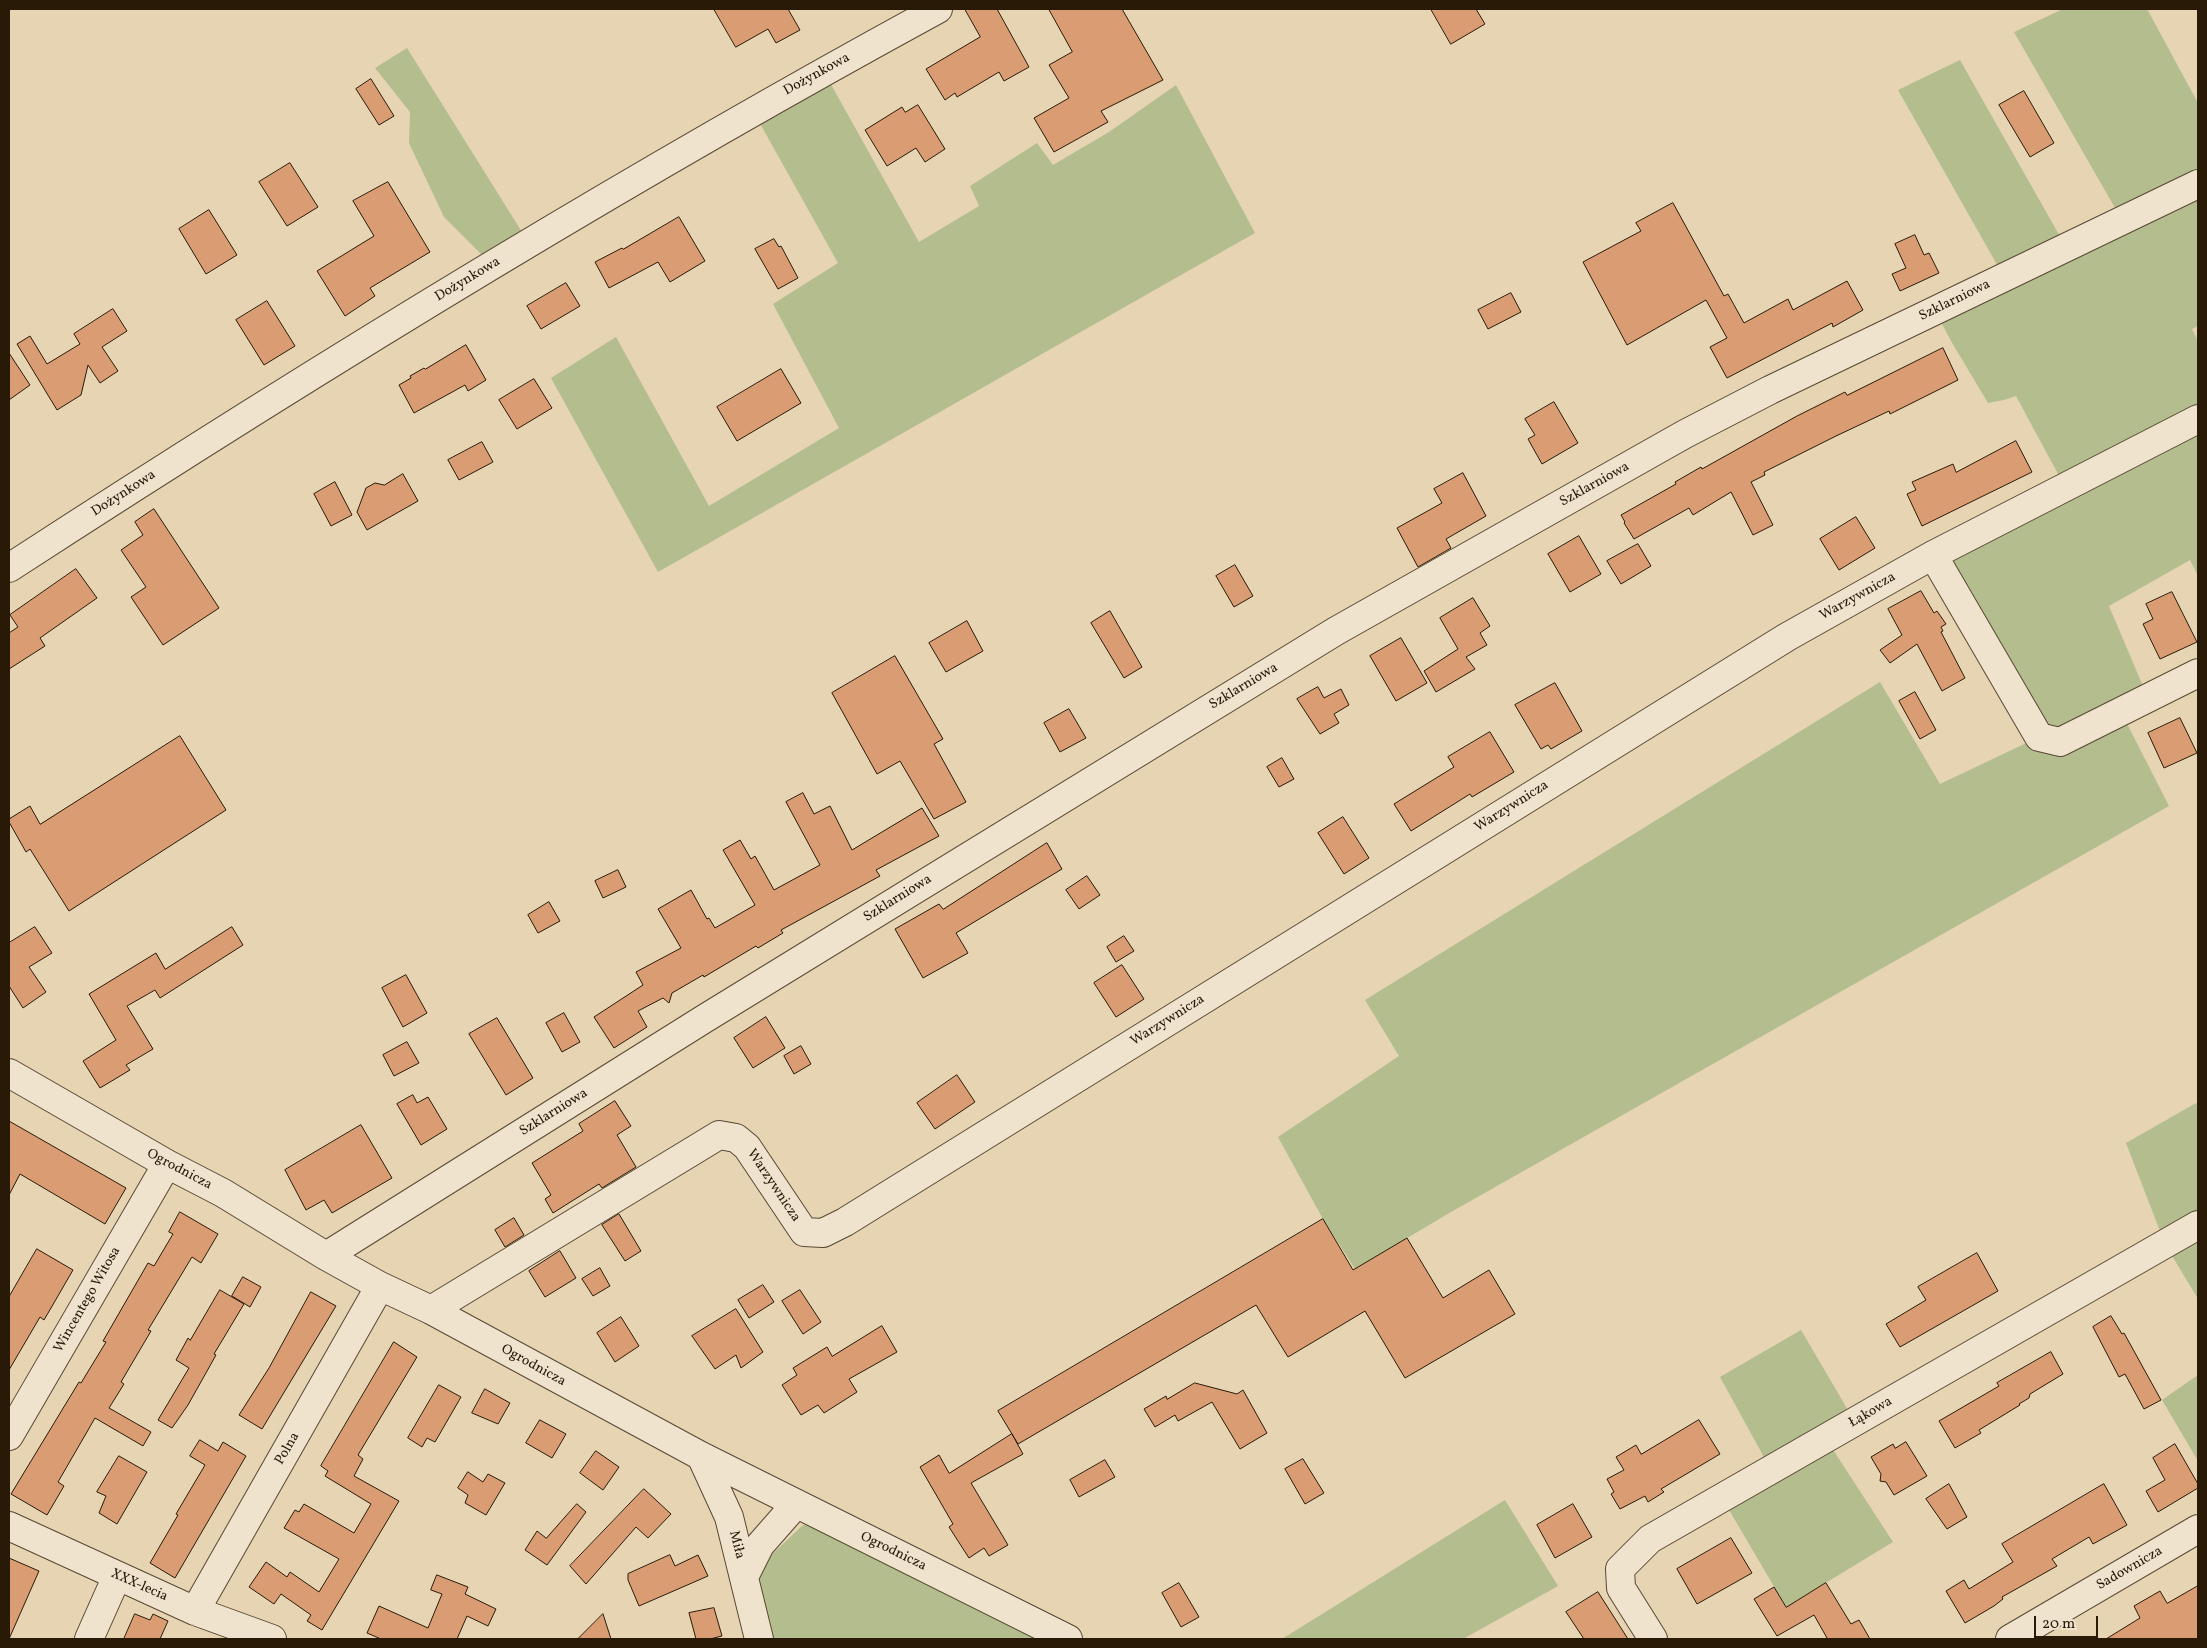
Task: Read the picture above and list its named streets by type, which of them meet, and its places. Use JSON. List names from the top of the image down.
{
  "streets": {
    "street": [
      "Dożynkowa",
      "Szklarniowa",
      "Warzywnicza",
      "Ogrodnicza",
      "Wincentego Witosa",
      "Łąkowa",
      "Polna",
      "Miła",
      "Sadownicza",
      "XXX-lecia"
    ]
  },
  "crossings": [
    ["Szklarniowa", "Ogrodnicza"],
    ["Warzywnicza", "Ogrodnicza"],
    ["Ogrodnicza", "Wincentego Witosa"],
    ["Ogrodnicza", "Polna"],
    ["Ogrodnicza", "Miła"],
    ["Polna", "XXX-lecia"]
  ],
  "scale_bar": "20 m"
}
